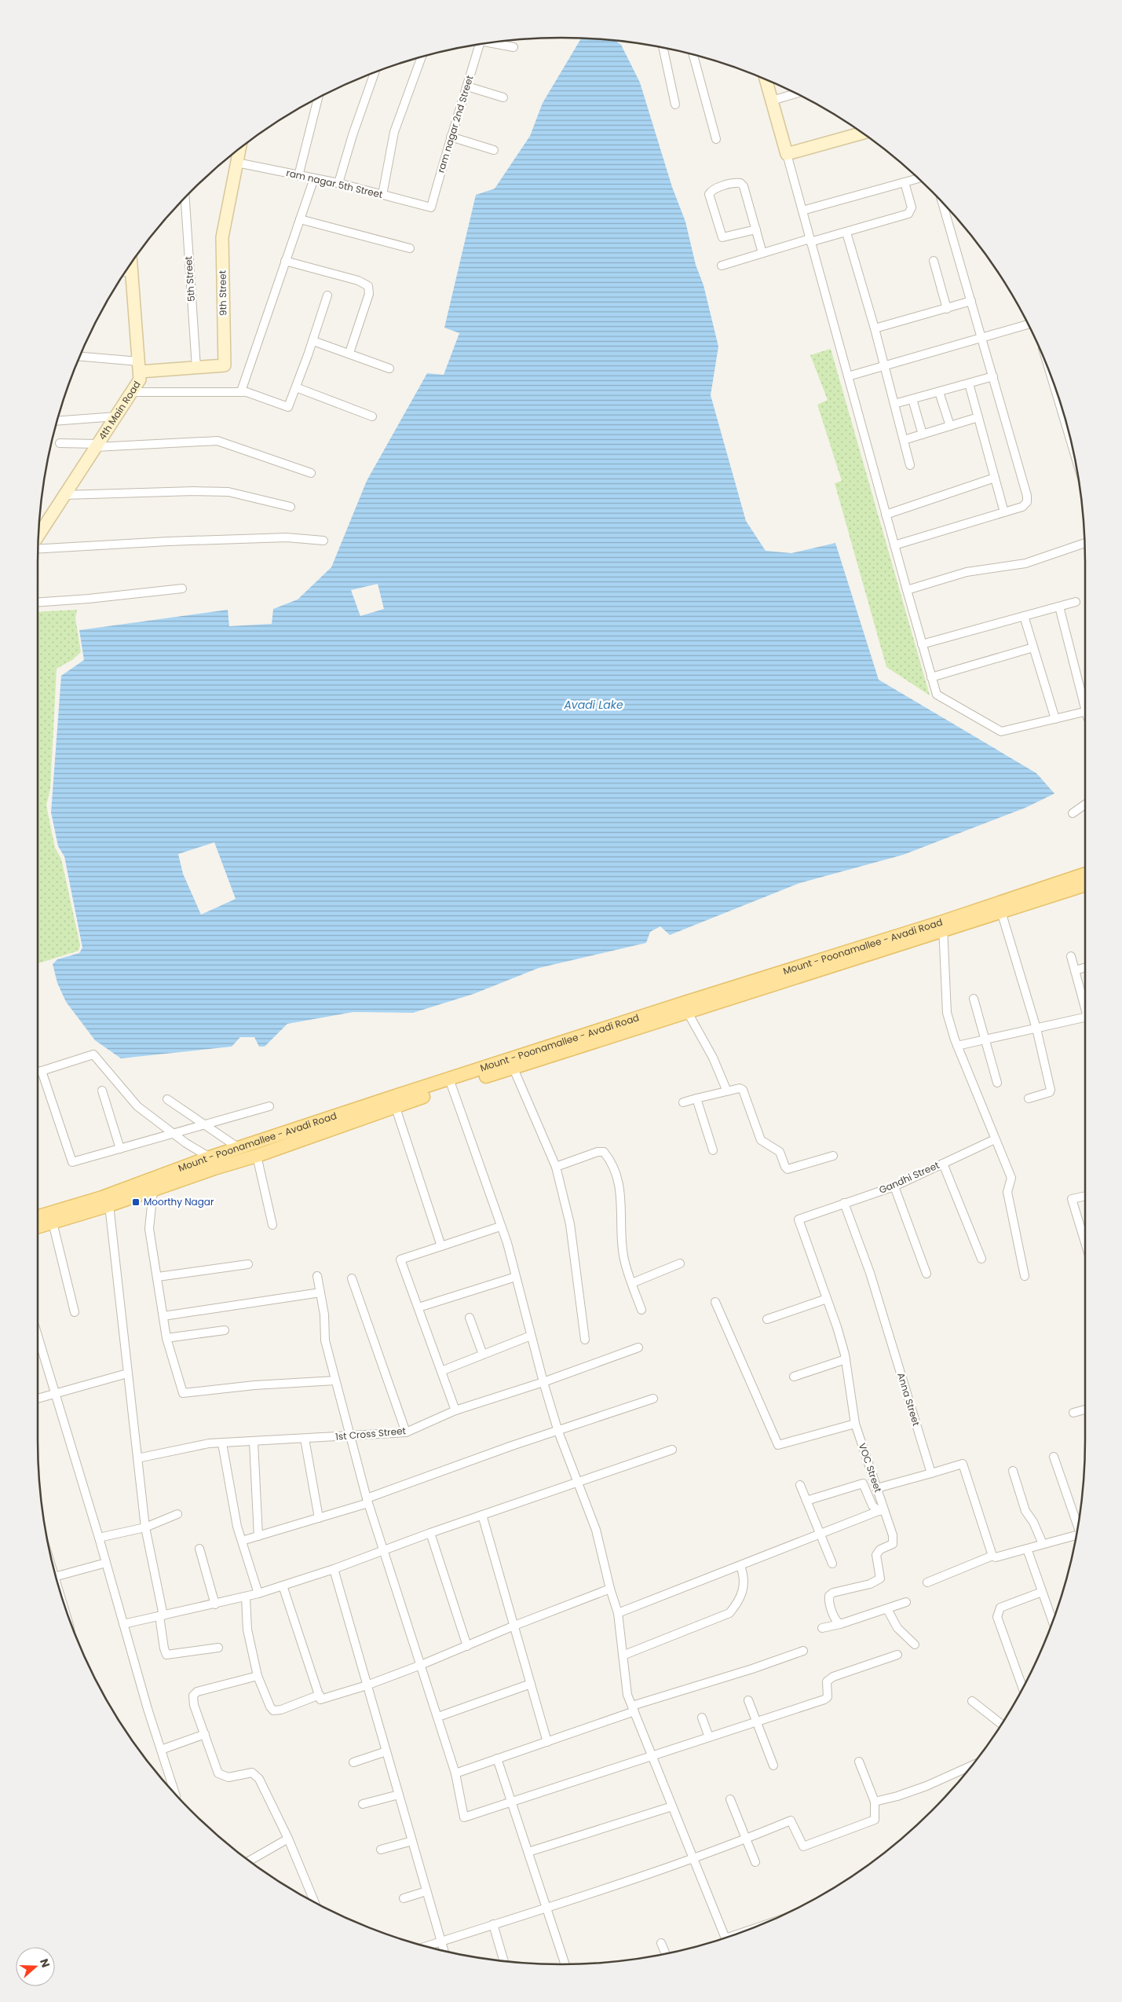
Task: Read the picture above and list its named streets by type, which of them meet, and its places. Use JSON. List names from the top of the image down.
{
  "streets": {
    "main road": ["Mount - Poonamallee - Avadi Road"],
    "street": [
      "ram nagar 2nd Street",
      "ram nagar 5th Street",
      "5th Street",
      "9th Street",
      "4th Main Road",
      "Gandhi Street",
      "Anna Street",
      "1st Cross Street",
      "VOC Street"
    ]
  },
  "crossings": [
    ["ram nagar 2nd Street", "ram nagar 5th Street"],
    ["ram nagar 5th Street", "9th Street"],
    ["5th Street", "9th Street"],
    ["9th Street", "4th Main Road"],
    ["Gandhi Street", "Anna Street"],
    ["Gandhi Street", "VOC Street"]
  ],
  "water": ["Avadi Lake"],
  "places": {
    "transit": ["Moorthy Nagar"]
  },
  "north": "right"
}
